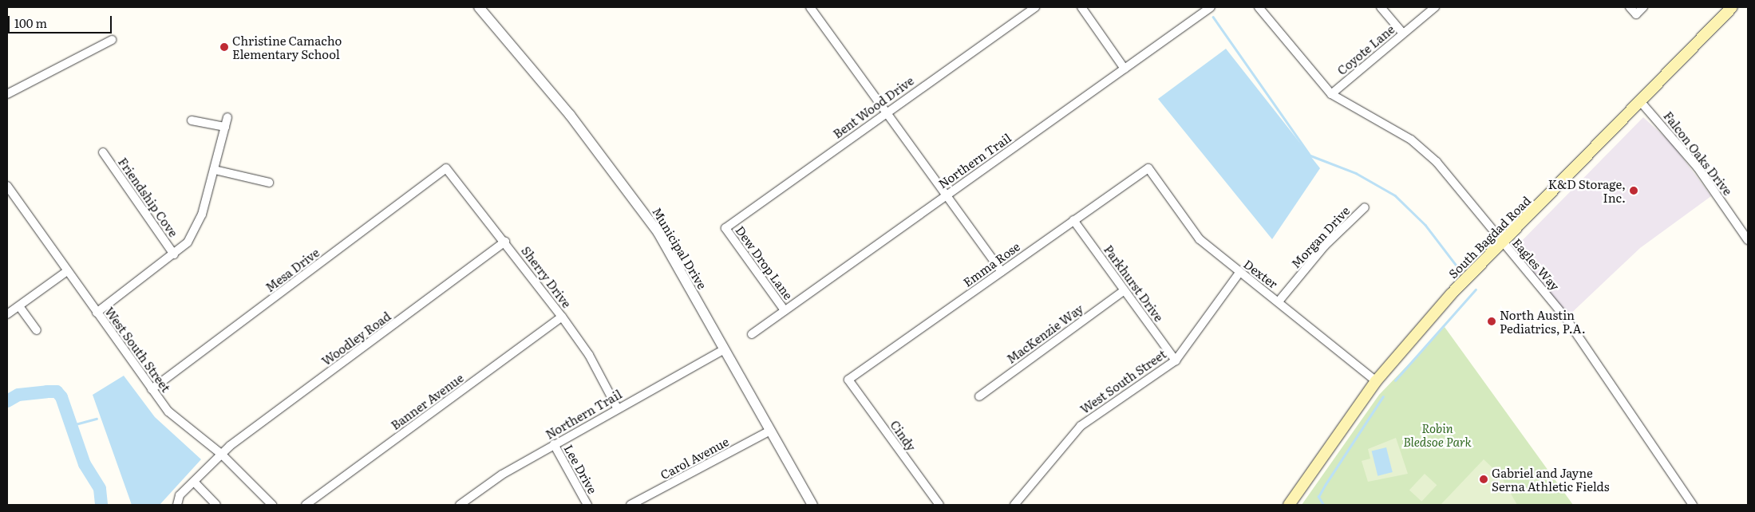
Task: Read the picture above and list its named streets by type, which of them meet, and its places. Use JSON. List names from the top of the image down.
{
  "streets": {
    "main road": ["South Bagdad Road"],
    "street": [
      "Coyote Lane",
      "Bent Wood Drive",
      "Falcon Oaks Drive",
      "Northern Trail",
      "Friendship Cove",
      "Morgan Drive",
      "Municipal Drive",
      "Dew Drop Lane",
      "Emma Rose",
      "Eagles Way",
      "Mesa Drive",
      "Dexter",
      "Sherry Drive",
      "Parkhurst Drive",
      "MacKenzie Way",
      "Woodley Road",
      "West South Street",
      "Banner Avenue",
      "Cindy",
      "Carol Avenue",
      "Lee Drive"
    ]
  },
  "crossings": [
    ["Coyote Lane", "Eagles Way"],
    ["Bent Wood Drive", "Dew Drop Lane"],
    ["Falcon Oaks Drive", "South Bagdad Road"],
    ["Northern Trail", "Municipal Drive"],
    ["Northern Trail", "Dew Drop Lane"],
    ["Northern Trail", "Sherry Drive"],
    ["Northern Trail", "Lee Drive"],
    ["Morgan Drive", "Dexter"],
    ["South Bagdad Road", "Eagles Way"],
    ["South Bagdad Road", "Dexter"],
    ["Municipal Drive", "Carol Avenue"],
    ["Emma Rose", "Dexter"],
    ["Emma Rose", "Parkhurst Drive"],
    ["Emma Rose", "Cindy"],
    ["Mesa Drive", "Sherry Drive"],
    ["Mesa Drive", "West South Street"],
    ["Dexter", "West South Street"],
    ["Sherry Drive", "Woodley Road"],
    ["Sherry Drive", "Banner Avenue"],
    ["Parkhurst Drive", "MacKenzie Way"],
    ["Parkhurst Drive", "West South Street"],
    ["Woodley Road", "West South Street"]
  ],
  "parks": ["Robin Bledsoe Park"],
  "places": [
    "Christine Camacho Elementary School",
    "K&D Storage, Inc.",
    "North Austin Pediatrics, P.A.",
    "Gabriel and Jayne Serna Athletic Fields"
  ],
  "scale_bar": "100 m"
}
